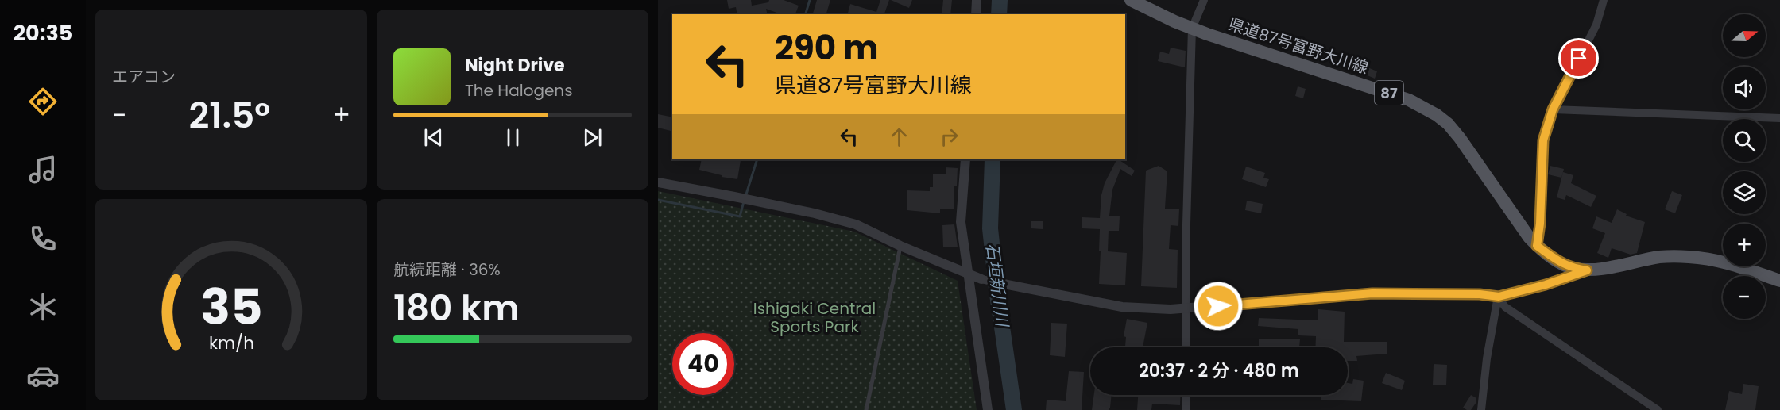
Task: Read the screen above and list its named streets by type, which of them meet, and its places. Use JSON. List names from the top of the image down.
{
  "streets": {
    "main road": ["県道87号富野大川線", "87"]
  },
  "water": ["石垣新川川"],
  "parks": ["Ishigaki Central Sports Park"],
  "north": "right",
  "page": {
    "tabs": "20:35",
    "tile": [
      "エアコン",
      ["航続距離 · 36%", "180 km"]
    ],
    "map_buttons": ["+", "−"],
    "turn": ["290 m", "県道87号富野大川線"],
    "song": ["Night Drive", "The Halogens"],
    "heat": ["−", "21.5°", "+"],
    "limit": "40",
    "trip": "20:37 · 2 分 · 480 m",
    "gauge": ["35", "km/h"]
  }
}
